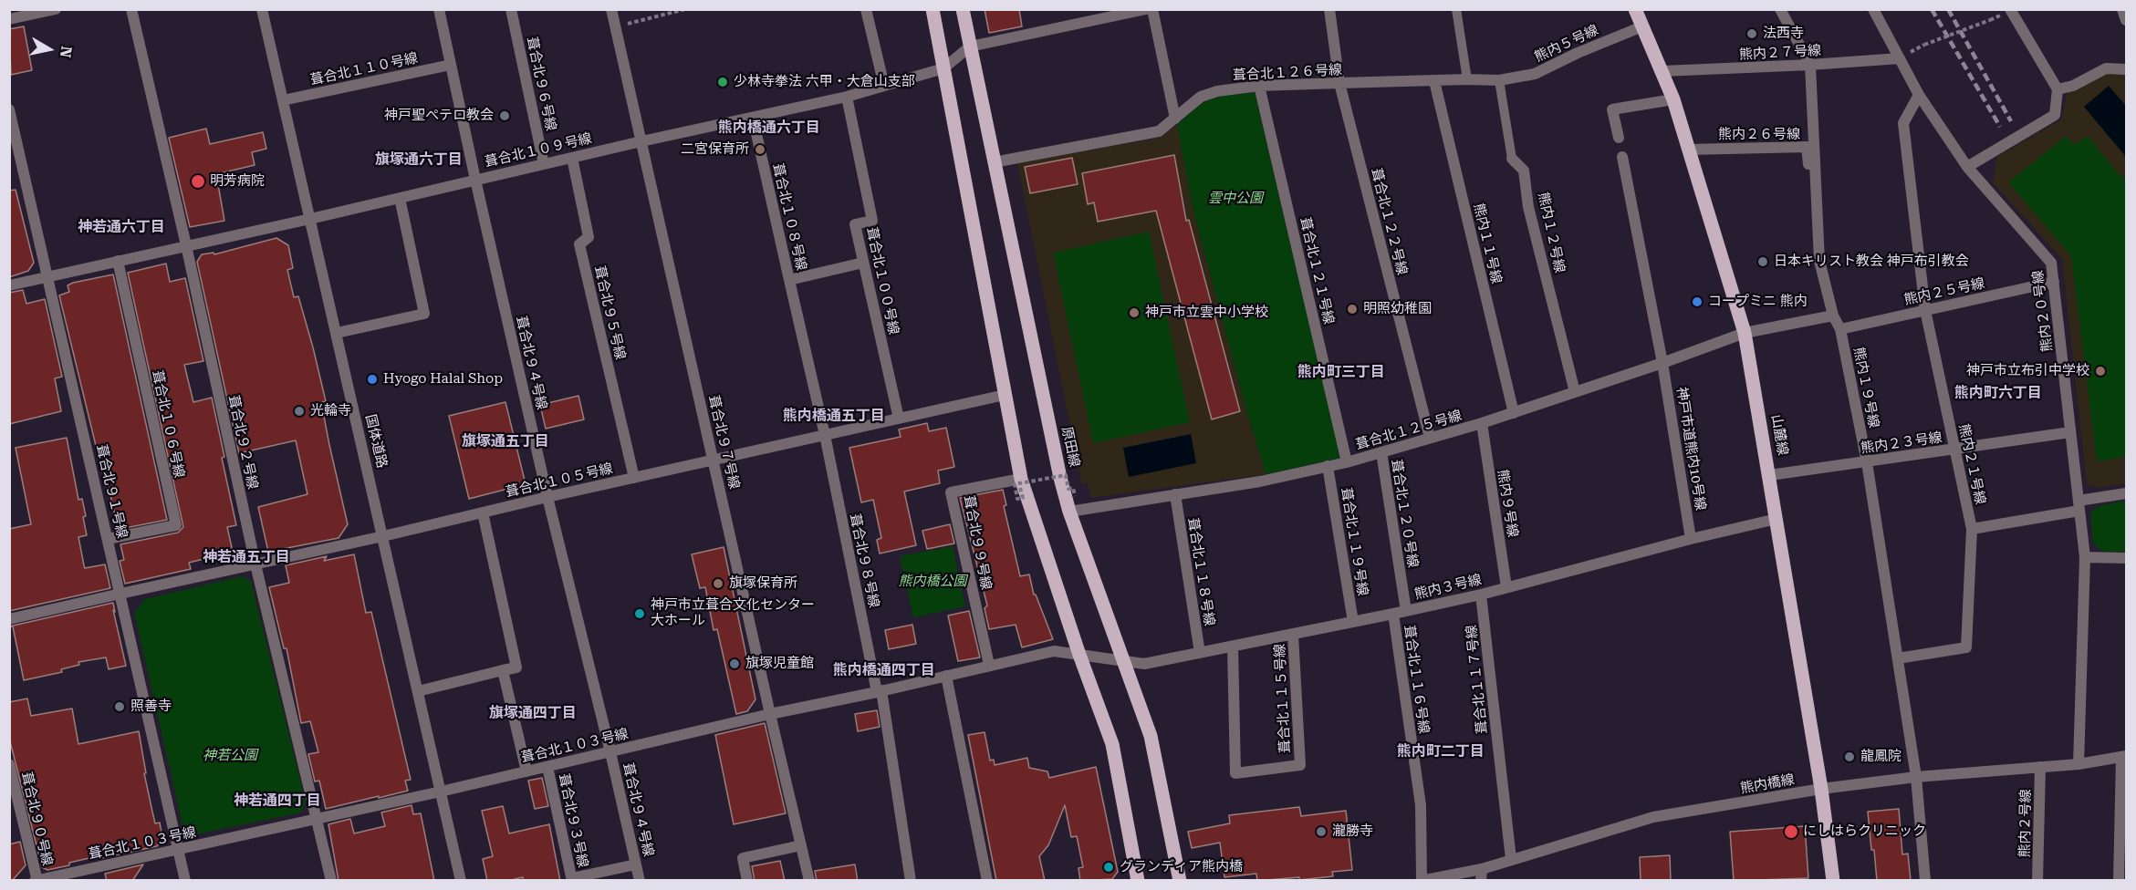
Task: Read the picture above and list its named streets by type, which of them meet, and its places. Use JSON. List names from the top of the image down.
{
  "streets": {
    "main road": ["山麓線", "原田線"],
    "street": [
      "熊内５号線",
      "熊内２７号線",
      "葺合北１１０号線",
      "葺合北１２６号線",
      "葺合北９６号線",
      "熊内２６号線",
      "葺合北１０９号線",
      "葺合北１０８号線",
      "葺合北１２２号線",
      "熊内１２号線",
      "熊内１１号線",
      "葺合北１２１号線",
      "葺合北１００号線",
      "熊内２５号線",
      "熊内２０号線",
      "葺合北９５号線",
      "葺合北９４号線",
      "熊内１９号線",
      "葺合北１０６号線",
      "葺合北１２５号線",
      "国体道路",
      "葺合北９２号線",
      "葺合北９７号線",
      "熊内２３号線",
      "神戸市道熊内10号線",
      "熊内２１号線",
      "葺合北１０５号線",
      "葺合北９１号線",
      "熊内９号線",
      "葺合北１２０号線",
      "葺合北１１９号線",
      "葺合北９９号線",
      "葺合北９８号線",
      "葺合北１１８号線",
      "熊内３号線",
      "葺合北１１６号線",
      "葺合北１１７号線",
      "葺合北１１５号線",
      "葺合北１０３号線",
      "熊内橋線",
      "葺合北９０号線",
      "葺合北９３号線",
      "熊内２号線"
    ]
  },
  "crossings": [
    ["熊内５号線", "葺合北１２６号線"],
    ["熊内５号線", "熊内１２号線"],
    ["熊内５号線", "熊内１１号線"],
    ["熊内５号線", "山麓線"],
    ["熊内２７号線", "熊内２０号線"],
    ["熊内２７号線", "熊内１９号線"],
    ["熊内２７号線", "山麓線"],
    ["葺合北１１０号線", "葺合北９４号線"],
    ["葺合北１１０号線", "国体道路"],
    ["葺合北１２６号線", "葺合北１２２号線"],
    ["葺合北１２６号線", "熊内１１号線"],
    ["葺合北１２６号線", "葺合北１２１号線"],
    ["葺合北１２６号線", "原田線"],
    ["葺合北９６号線", "葺合北１０９号線"],
    ["熊内２６号線", "熊内１９号線"],
    ["熊内２６号線", "山麓線"],
    ["葺合北１０９号線", "葺合北１０８号線"],
    ["葺合北１０９号線", "葺合北１００号線"],
    ["葺合北１０９号線", "葺合北９５号線"],
    ["葺合北１０９号線", "葺合北９４号線"],
    ["葺合北１０９号線", "葺合北１０６号線"],
    ["葺合北１０９号線", "国体道路"],
    ["葺合北１０９号線", "葺合北９２号線"],
    ["葺合北１０９号線", "葺合北９７号線"],
    ["葺合北１０９号線", "原田線"],
    ["葺合北１０９号線", "葺合北９１号線"],
    ["葺合北１０８号線", "葺合北１００号線"],
    ["葺合北１０８号線", "葺合北９８号線"],
    ["葺合北１２２号線", "葺合北１２５号線"],
    ["熊内１２号線", "葺合北１２５号線"],
    ["熊内１１号線", "葺合北１２５号線"],
    ["葺合北１２１号線", "葺合北１２５号線"],
    ["葺合北１００号線", "葺合北１０５号線"],
    ["熊内２５号線", "熊内２０号線"],
    ["熊内２５号線", "熊内１９号線"],
    ["熊内２５号線", "熊内２１号線"],
    ["熊内２０号線", "熊内２３号線"],
    ["熊内２０号線", "熊内２１号線"],
    ["熊内２０号線", "熊内橋線"],
    ["葺合北９５号線", "葺合北１０５号線"],
    ["葺合北９４号線", "葺合北１０５号線"],
    ["葺合北９４号線", "葺合北１０３号線"],
    ["熊内１９号線", "葺合北１２５号線"],
    ["熊内１９号線", "熊内２３号線"],
    ["熊内１９号線", "熊内２１号線"],
    ["熊内１９号線", "熊内橋線"],
    ["葺合北１０６号線", "葺合北９１号線"],
    ["葺合北１２５号線", "山麓線"],
    ["葺合北１２５号線", "原田線"],
    ["葺合北１２５号線", "神戸市道熊内10号線"],
    ["葺合北１２５号線", "熊内９号線"],
    ["葺合北１２５号線", "葺合北１２０号線"],
    ["葺合北１２５号線", "葺合北１１９号線"],
    ["葺合北１２５号線", "葺合北１１８号線"],
    ["山麓線", "熊内２３号線"],
    ["山麓線", "熊内３号線"],
    ["山麓線", "熊内橋線"],
    ["国体道路", "葺合北１０５号線"],
    ["国体道路", "葺合北１０３号線"],
    ["葺合北９２号線", "葺合北１０５号線"],
    ["葺合北９２号線", "葺合北１０３号線"],
    ["葺合北９７号線", "葺合北１０５号線"],
    ["葺合北９７号線", "葺合北１０３号線"],
    ["熊内２３号線", "熊内２１号線"],
    ["原田線", "熊内３号線"],
    ["原田線", "葺合北１０３号線"],
    ["神戸市道熊内10号線", "熊内３号線"],
    ["葺合北１０５号線", "葺合北９１号線"],
    ["葺合北１０５号線", "葺合北９８号線"],
    ["葺合北９１号線", "葺合北１０３号線"],
    ["熊内９号線", "熊内３号線"],
    ["葺合北１２０号線", "熊内３号線"],
    ["葺合北１１９号線", "熊内３号線"],
    ["葺合北９９号線", "葺合北１０３号線"],
    ["葺合北９８号線", "葺合北１０３号線"],
    ["葺合北１１８号線", "熊内３号線"],
    ["熊内３号線", "葺合北１１６号線"],
    ["熊内３号線", "葺合北１１７号線"],
    ["熊内３号線", "葺合北１１５号線"],
    ["熊内３号線", "葺合北１０３号線"],
    ["葺合北１１６号線", "熊内橋線"],
    ["葺合北１１７号線", "熊内橋線"],
    ["葺合北１０３号線", "葺合北９０号線"],
    ["葺合北１０３号線", "葺合北９３号線"],
    ["熊内橋線", "熊内２号線"]
  ],
  "districts": [
    "熊内橋通六丁目",
    "旗塚通六丁目",
    "神若通六丁目",
    "熊内町三丁目",
    "熊内町六丁目",
    "熊内橋通五丁目",
    "旗塚通五丁目",
    "神若通五丁目",
    "熊内橋通四丁目",
    "旗塚通四丁目",
    "熊内町二丁目",
    "神若通四丁目"
  ],
  "parks": ["雲中公園", "熊内橋公園", "神若公園"],
  "places": [
    "法西寺",
    "少林寺拳法 六甲・大倉山支部",
    "神戸聖ぺテロ教会",
    "二宮保育所",
    "明芳病院",
    "日本キリスト教会 神戸布引教会",
    "コープミニ 熊内",
    "明照幼稚園",
    "神戸市立雲中小学校",
    "神戸市立布引中学校",
    "Hyogo Halal Shop",
    "光輪寺",
    "旗塚保育所",
    "神戸市立葺合文化センター 大ホール",
    "旗塚児童館",
    "照善寺",
    "龍鳳院",
    "瀧勝寺",
    "にしはらクリニック",
    "グランディア熊内橋"
  ],
  "north": "right"
}
